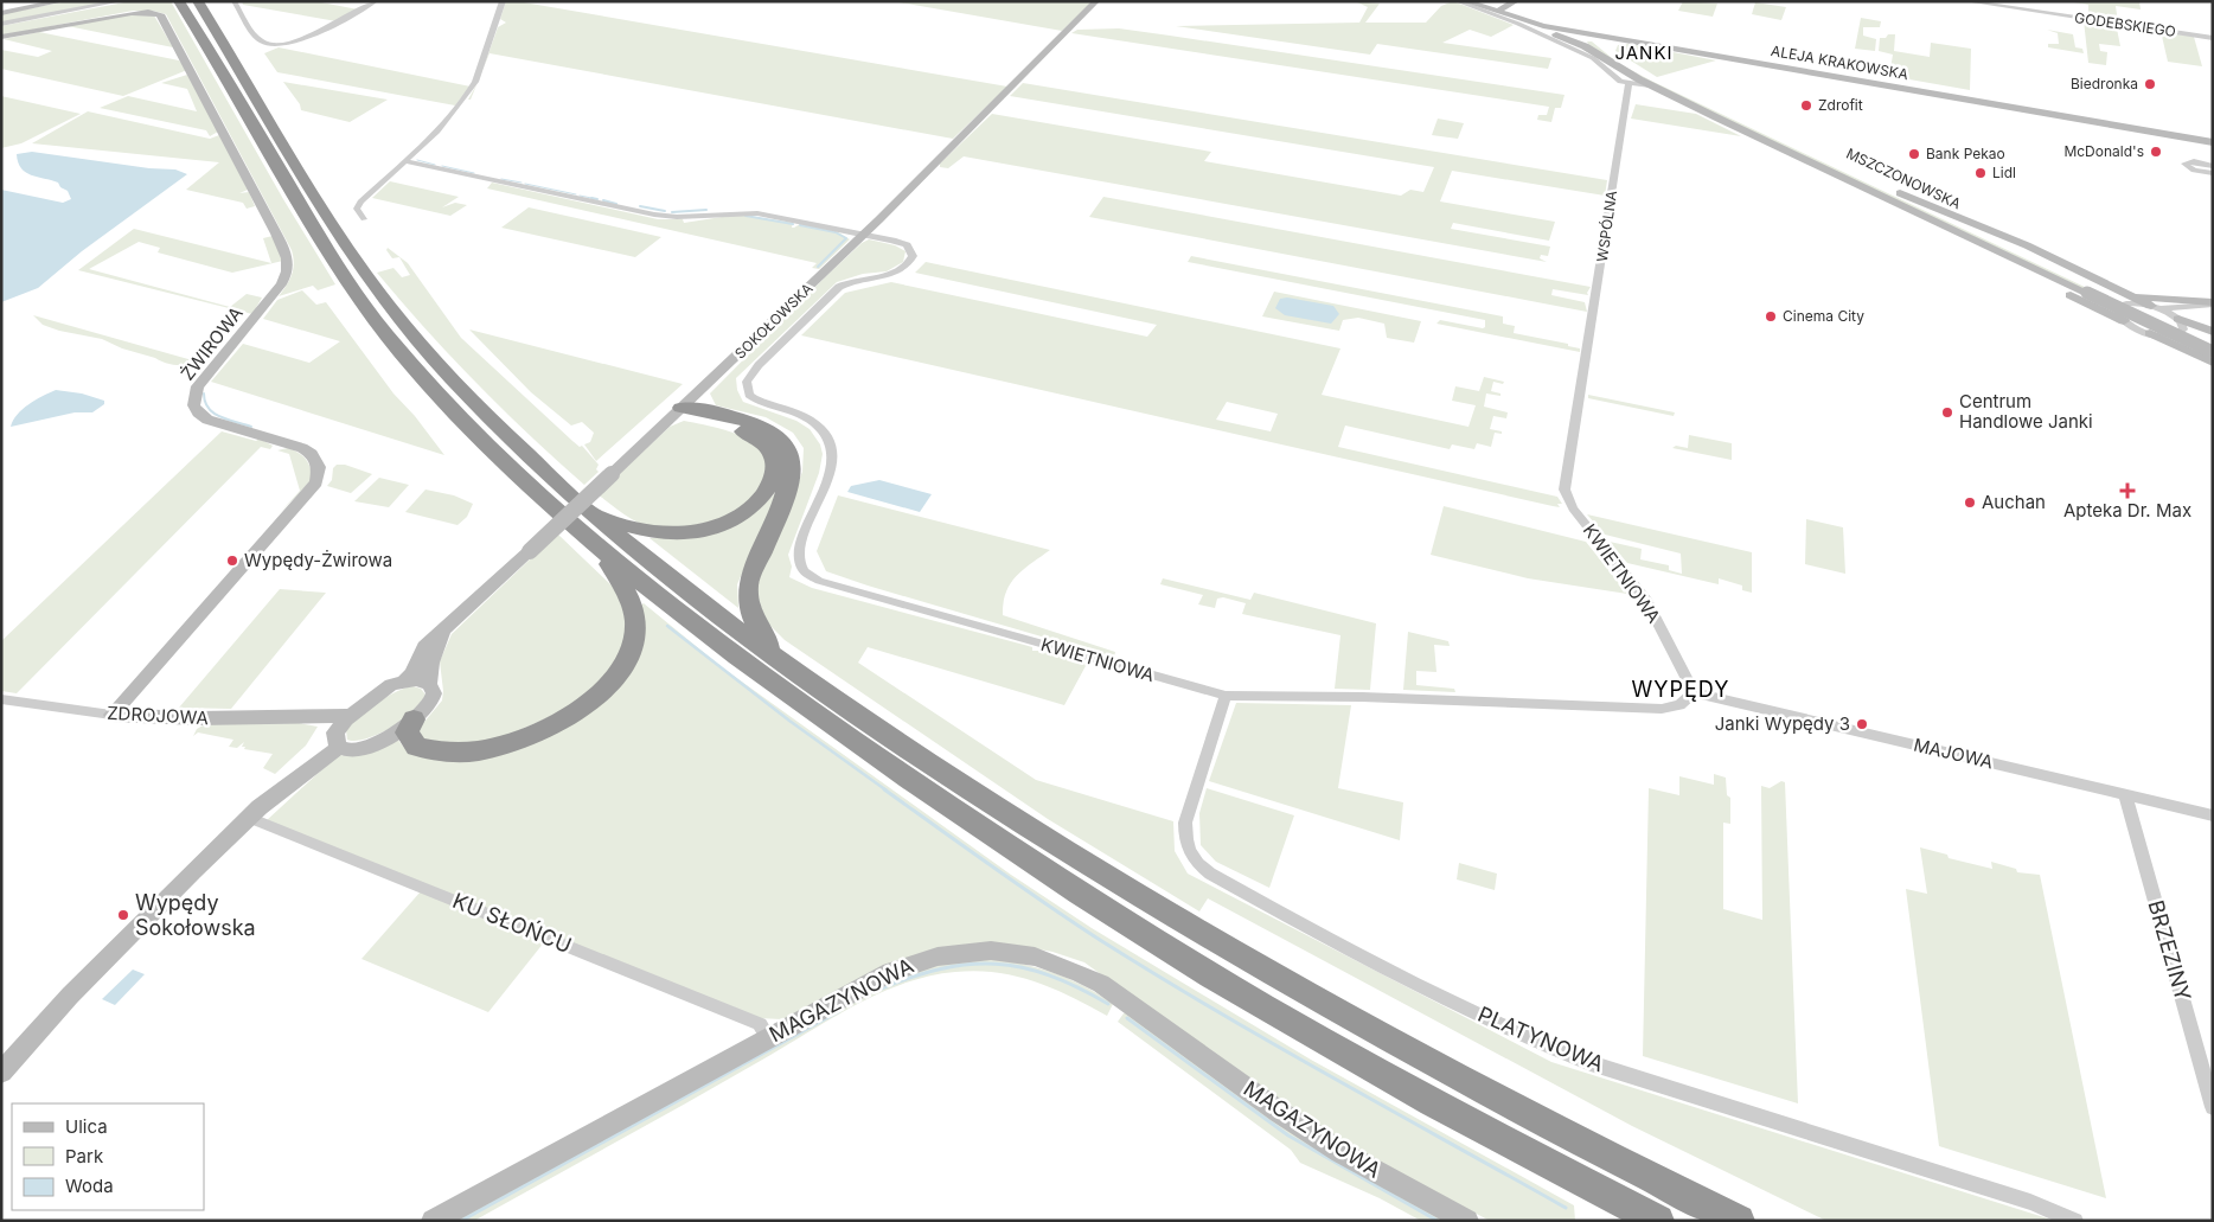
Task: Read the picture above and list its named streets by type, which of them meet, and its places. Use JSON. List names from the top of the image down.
{
  "streets": {
    "street": [
      "GODEBSKIEGO",
      "ALEJA KRAKOWSKA",
      "MSZCZONOWSKA",
      "WSPÓLNA",
      "SOKOŁOWSKA",
      "ŻWIROWA",
      "KWIETNIOWA",
      "ZDROJOWA",
      "MAJOWA",
      "KU SŁOŃCU",
      "BRZEZINY",
      "MAGAZYNOWA",
      "PLATYNOWA"
    ]
  },
  "crossings": [
    ["ALEJA KRAKOWSKA", "MSZCZONOWSKA"],
    ["MSZCZONOWSKA", "WSPÓLNA"],
    ["WSPÓLNA", "KWIETNIOWA"],
    ["SOKOŁOWSKA", "KWIETNIOWA"],
    ["KWIETNIOWA", "MAJOWA"],
    ["KWIETNIOWA", "PLATYNOWA"],
    ["MAJOWA", "BRZEZINY"],
    ["KU SŁOŃCU", "MAGAZYNOWA"]
  ],
  "districts": ["JANKI", "WYPĘDY"],
  "places": {
    "other": [
      "Biedronka",
      "Zdrofit",
      "McDonald's",
      "Bank Pekao",
      "Lidl",
      "Cinema City",
      "Centrum Handlowe Janki",
      "Auchan",
      "Wypędy-Żwirowa",
      "Janki Wypędy 3",
      "Wypędy Sokołowska"
    ],
    "health": ["Apteka Dr. Max"]
  },
  "legend": ["Ulica", "Park", "Woda"]
}
